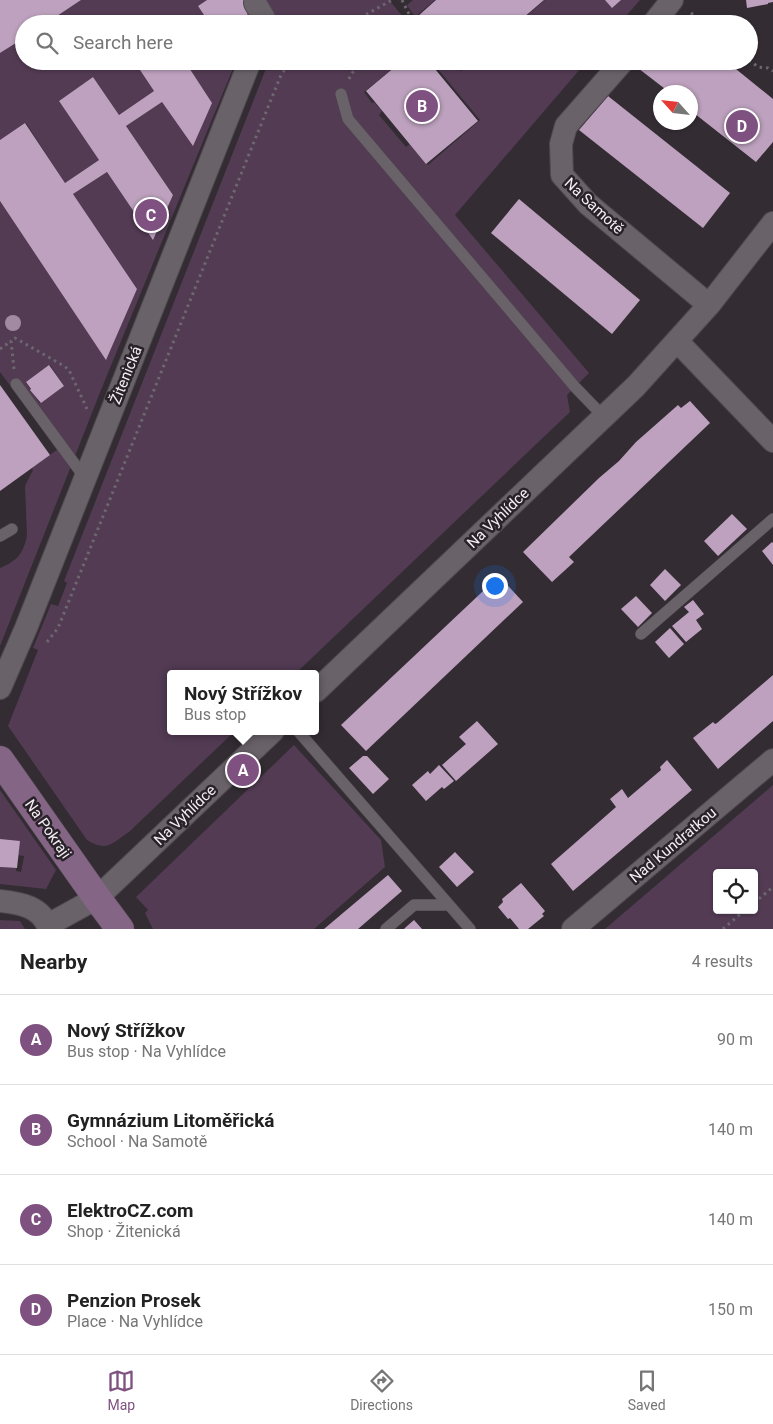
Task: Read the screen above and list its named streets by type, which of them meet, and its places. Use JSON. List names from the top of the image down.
{
  "streets": {
    "street": [
      "Na Samotě",
      "Žitenická",
      "Na Vyhlídce",
      "Na Pokraji",
      "Nad Kundratkou"
    ]
  },
  "crossings": [
    ["Na Samotě", "Na Vyhlídce"],
    ["Na Vyhlídce", "Na Pokraji"]
  ],
  "north": "top left",
  "page": {
    "search": "Search here",
    "pins": [
      "B",
      "D",
      "C",
      "A"
    ],
    "popup": ["Nový Střížkov", "Bus stop"],
    "heading": ["Nearby", "4 results"],
    "list": [
      {
        "mark": "A",
        "name": "Nový Střížkov",
        "note": "Bus stop · Na Vyhlídce",
        "value": "90 m"
      },
      {
        "mark": "B",
        "name": "Gymnázium Litoměřická",
        "note": "School · Na Samotě",
        "value": "140 m"
      },
      {
        "mark": "C",
        "name": "ElektroCZ.com",
        "note": "Shop · Žitenická",
        "value": "140 m"
      },
      {
        "mark": "D",
        "name": "Penzion Prosek",
        "note": "Place · Na Vyhlídce",
        "value": "150 m"
      }
    ],
    "nav": ["Map", "Directions", "Saved"]
  }
}
